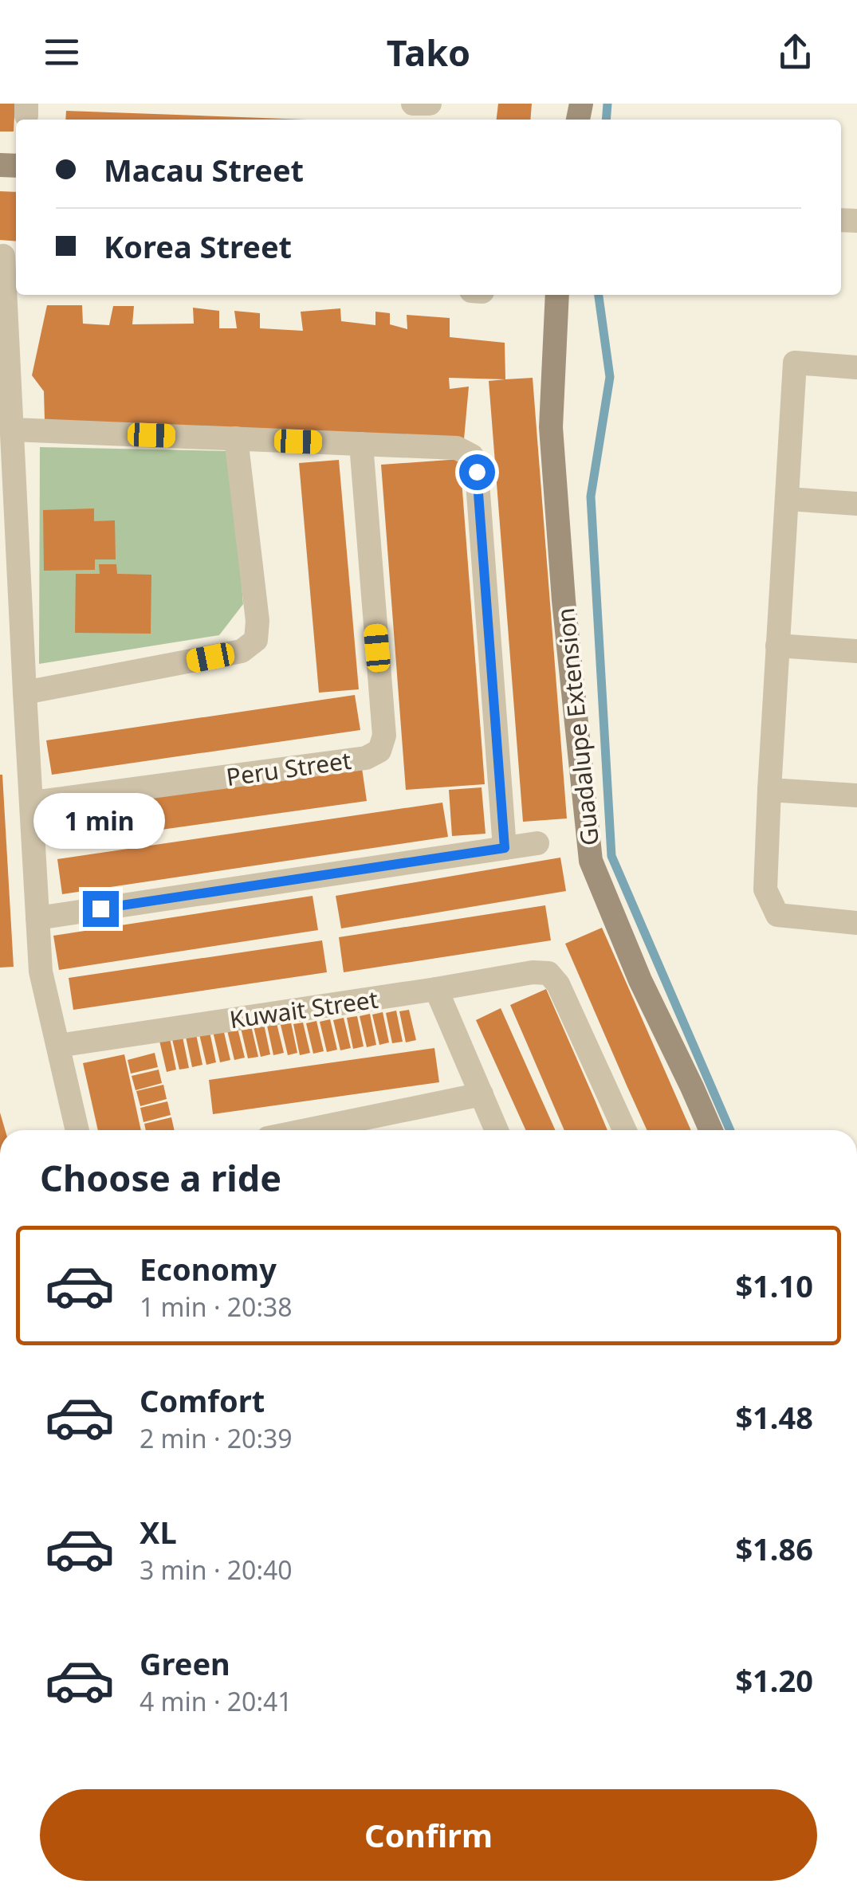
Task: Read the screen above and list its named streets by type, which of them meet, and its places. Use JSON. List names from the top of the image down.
{
  "streets": {
    "street": ["Guadalupe Extension", "Peru Street", "Kuwait Street"]
  },
  "page": {
    "header": "Tako",
    "banner": ["Macau Street", "Korea Street"],
    "bubble": "1 min",
    "heading": "Choose a ride",
    "list": [
      {
        "name": "Economy",
        "note": "1 min · 20:38",
        "value": "$1.10"
      },
      {
        "name": "Comfort",
        "note": "2 min · 20:39",
        "value": "$1.48"
      },
      {
        "name": "XL",
        "note": "3 min · 20:40",
        "value": "$1.86"
      },
      {
        "name": "Green",
        "note": "4 min · 20:41",
        "value": "$1.20"
      }
    ],
    "buttons": "Confirm"
  }
}
